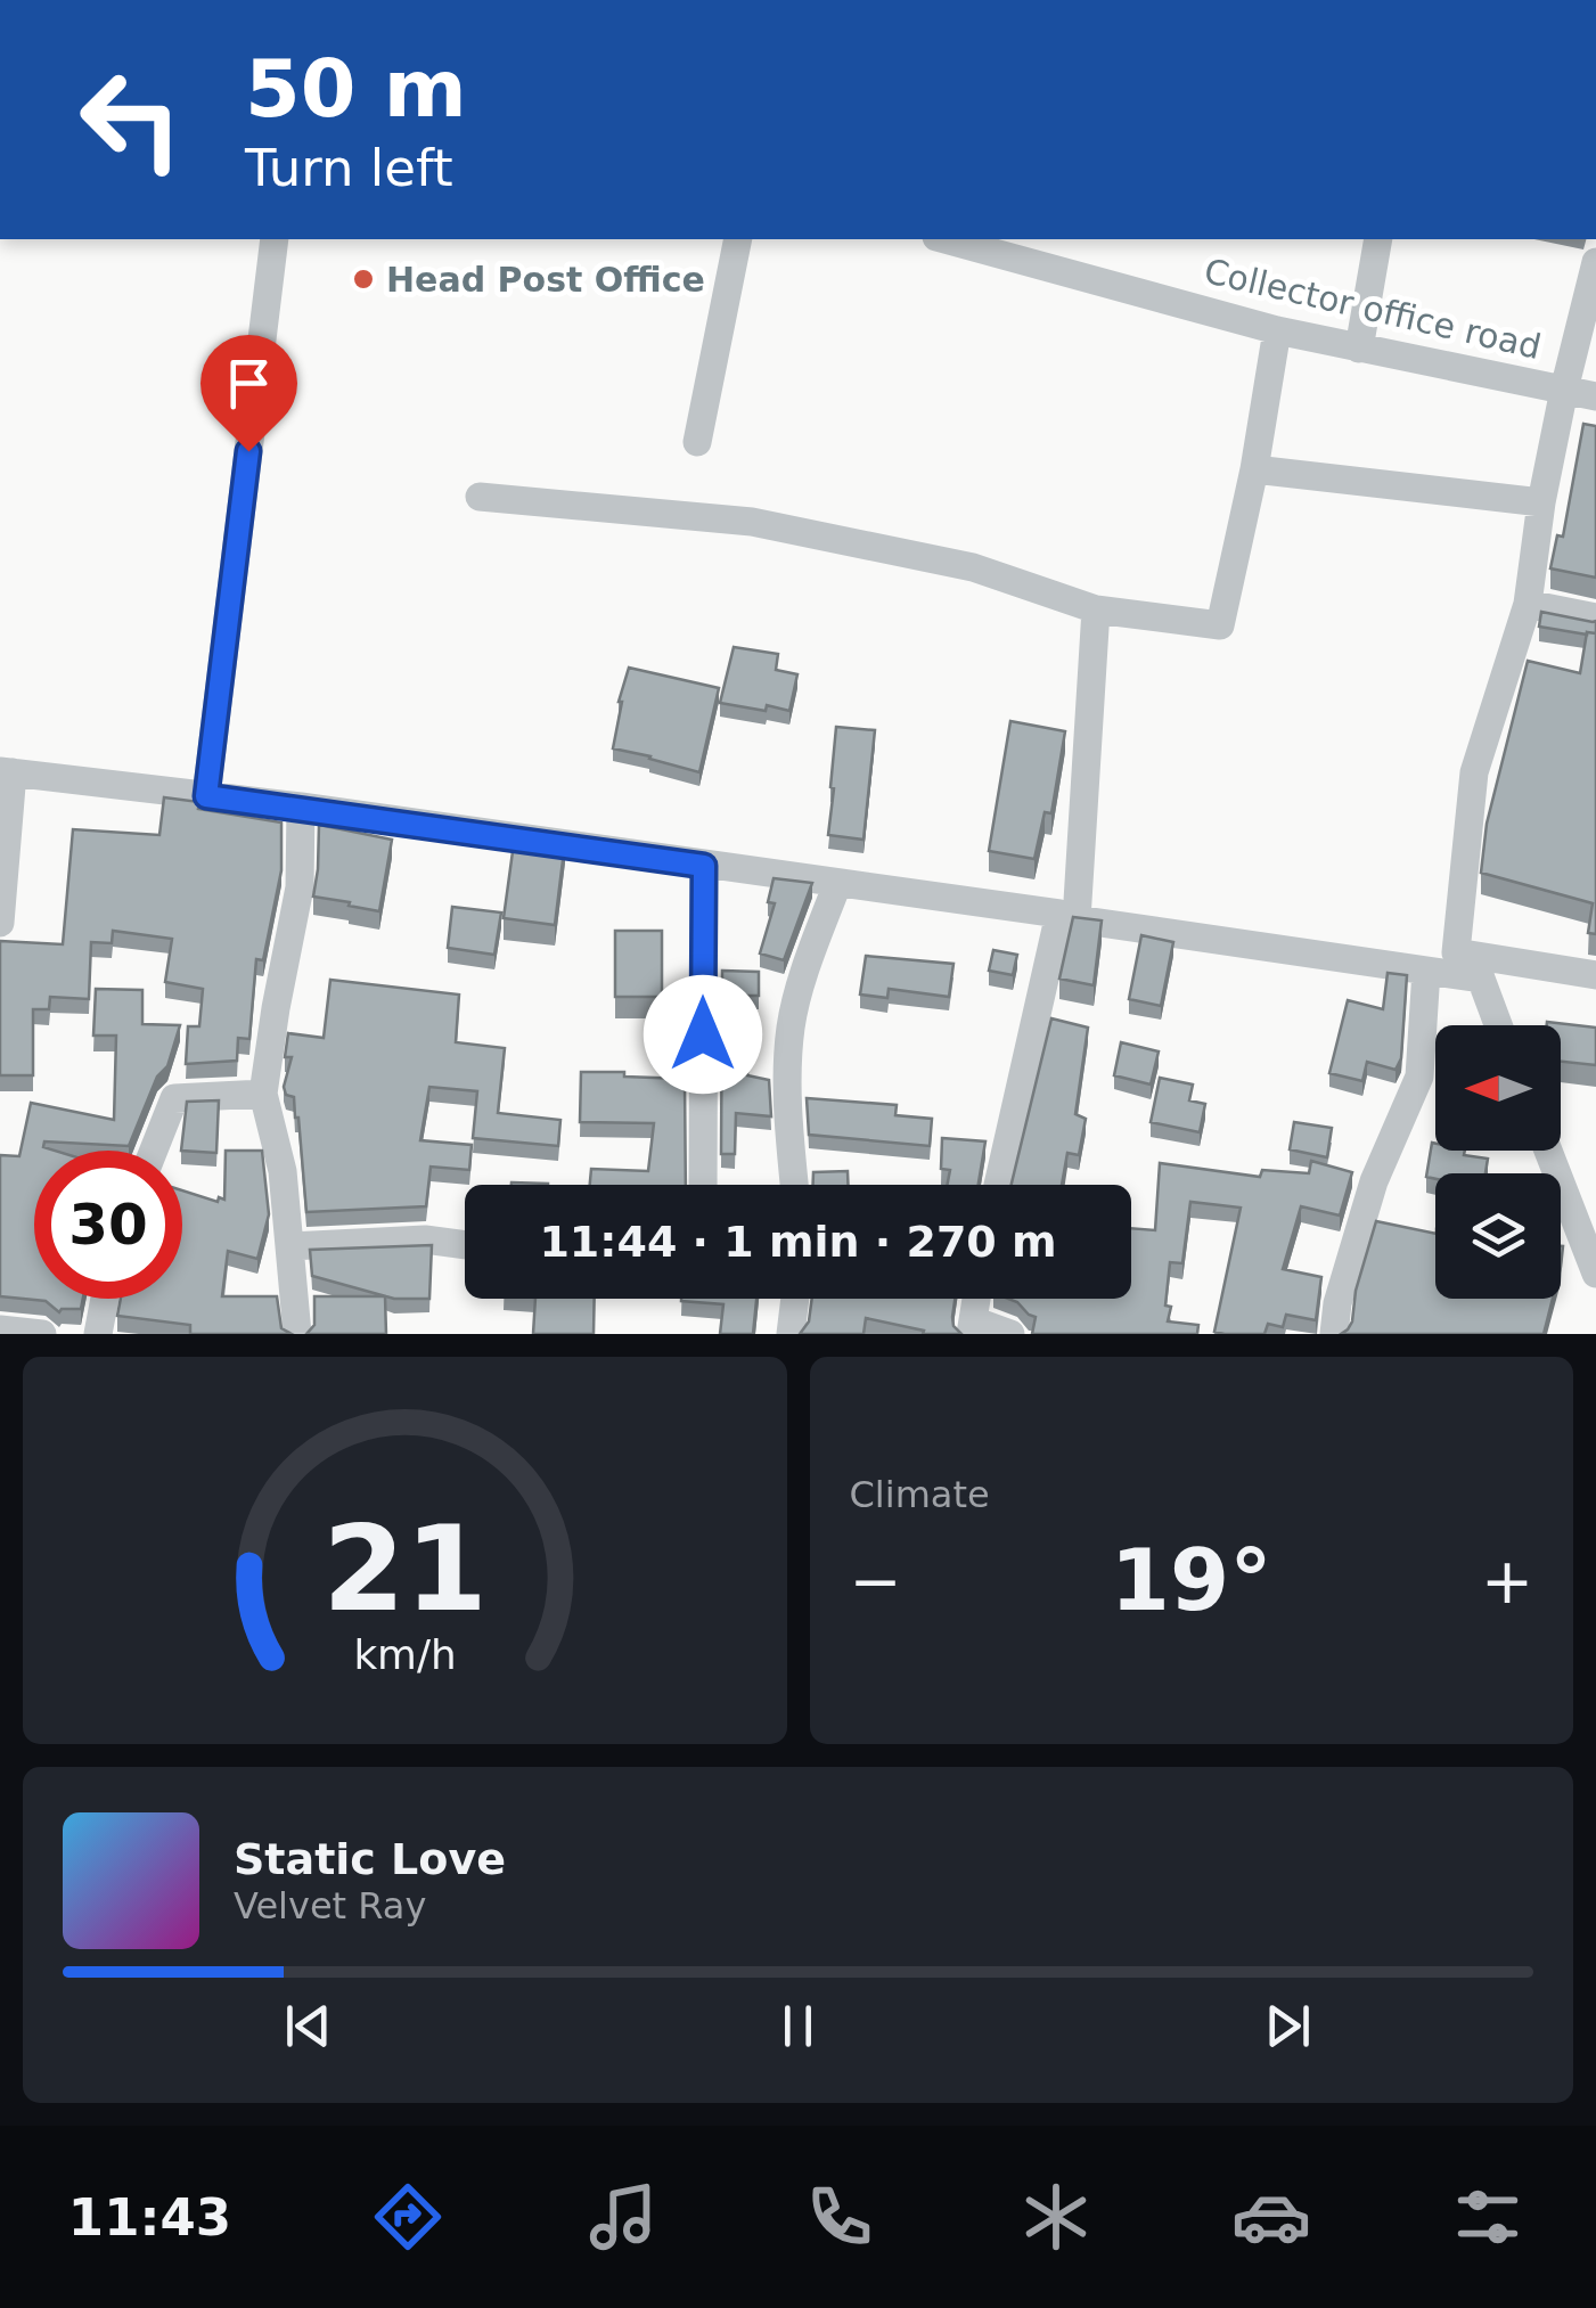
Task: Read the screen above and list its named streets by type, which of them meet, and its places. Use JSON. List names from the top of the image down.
{
  "streets": {
    "street": ["Collector office road"]
  },
  "places": ["Head Post Office"],
  "north": "left",
  "page": {
    "turn": ["50 m", "Turn left"],
    "limit": "30",
    "trip": "11:44 · 1 min · 270 m",
    "tile": "Climate",
    "heat": ["−", "19°", "+"],
    "song": ["Static Love", "Velvet Ray"],
    "tabs": "11:43",
    "gauge": ["21", "km/h"]
  }
}
